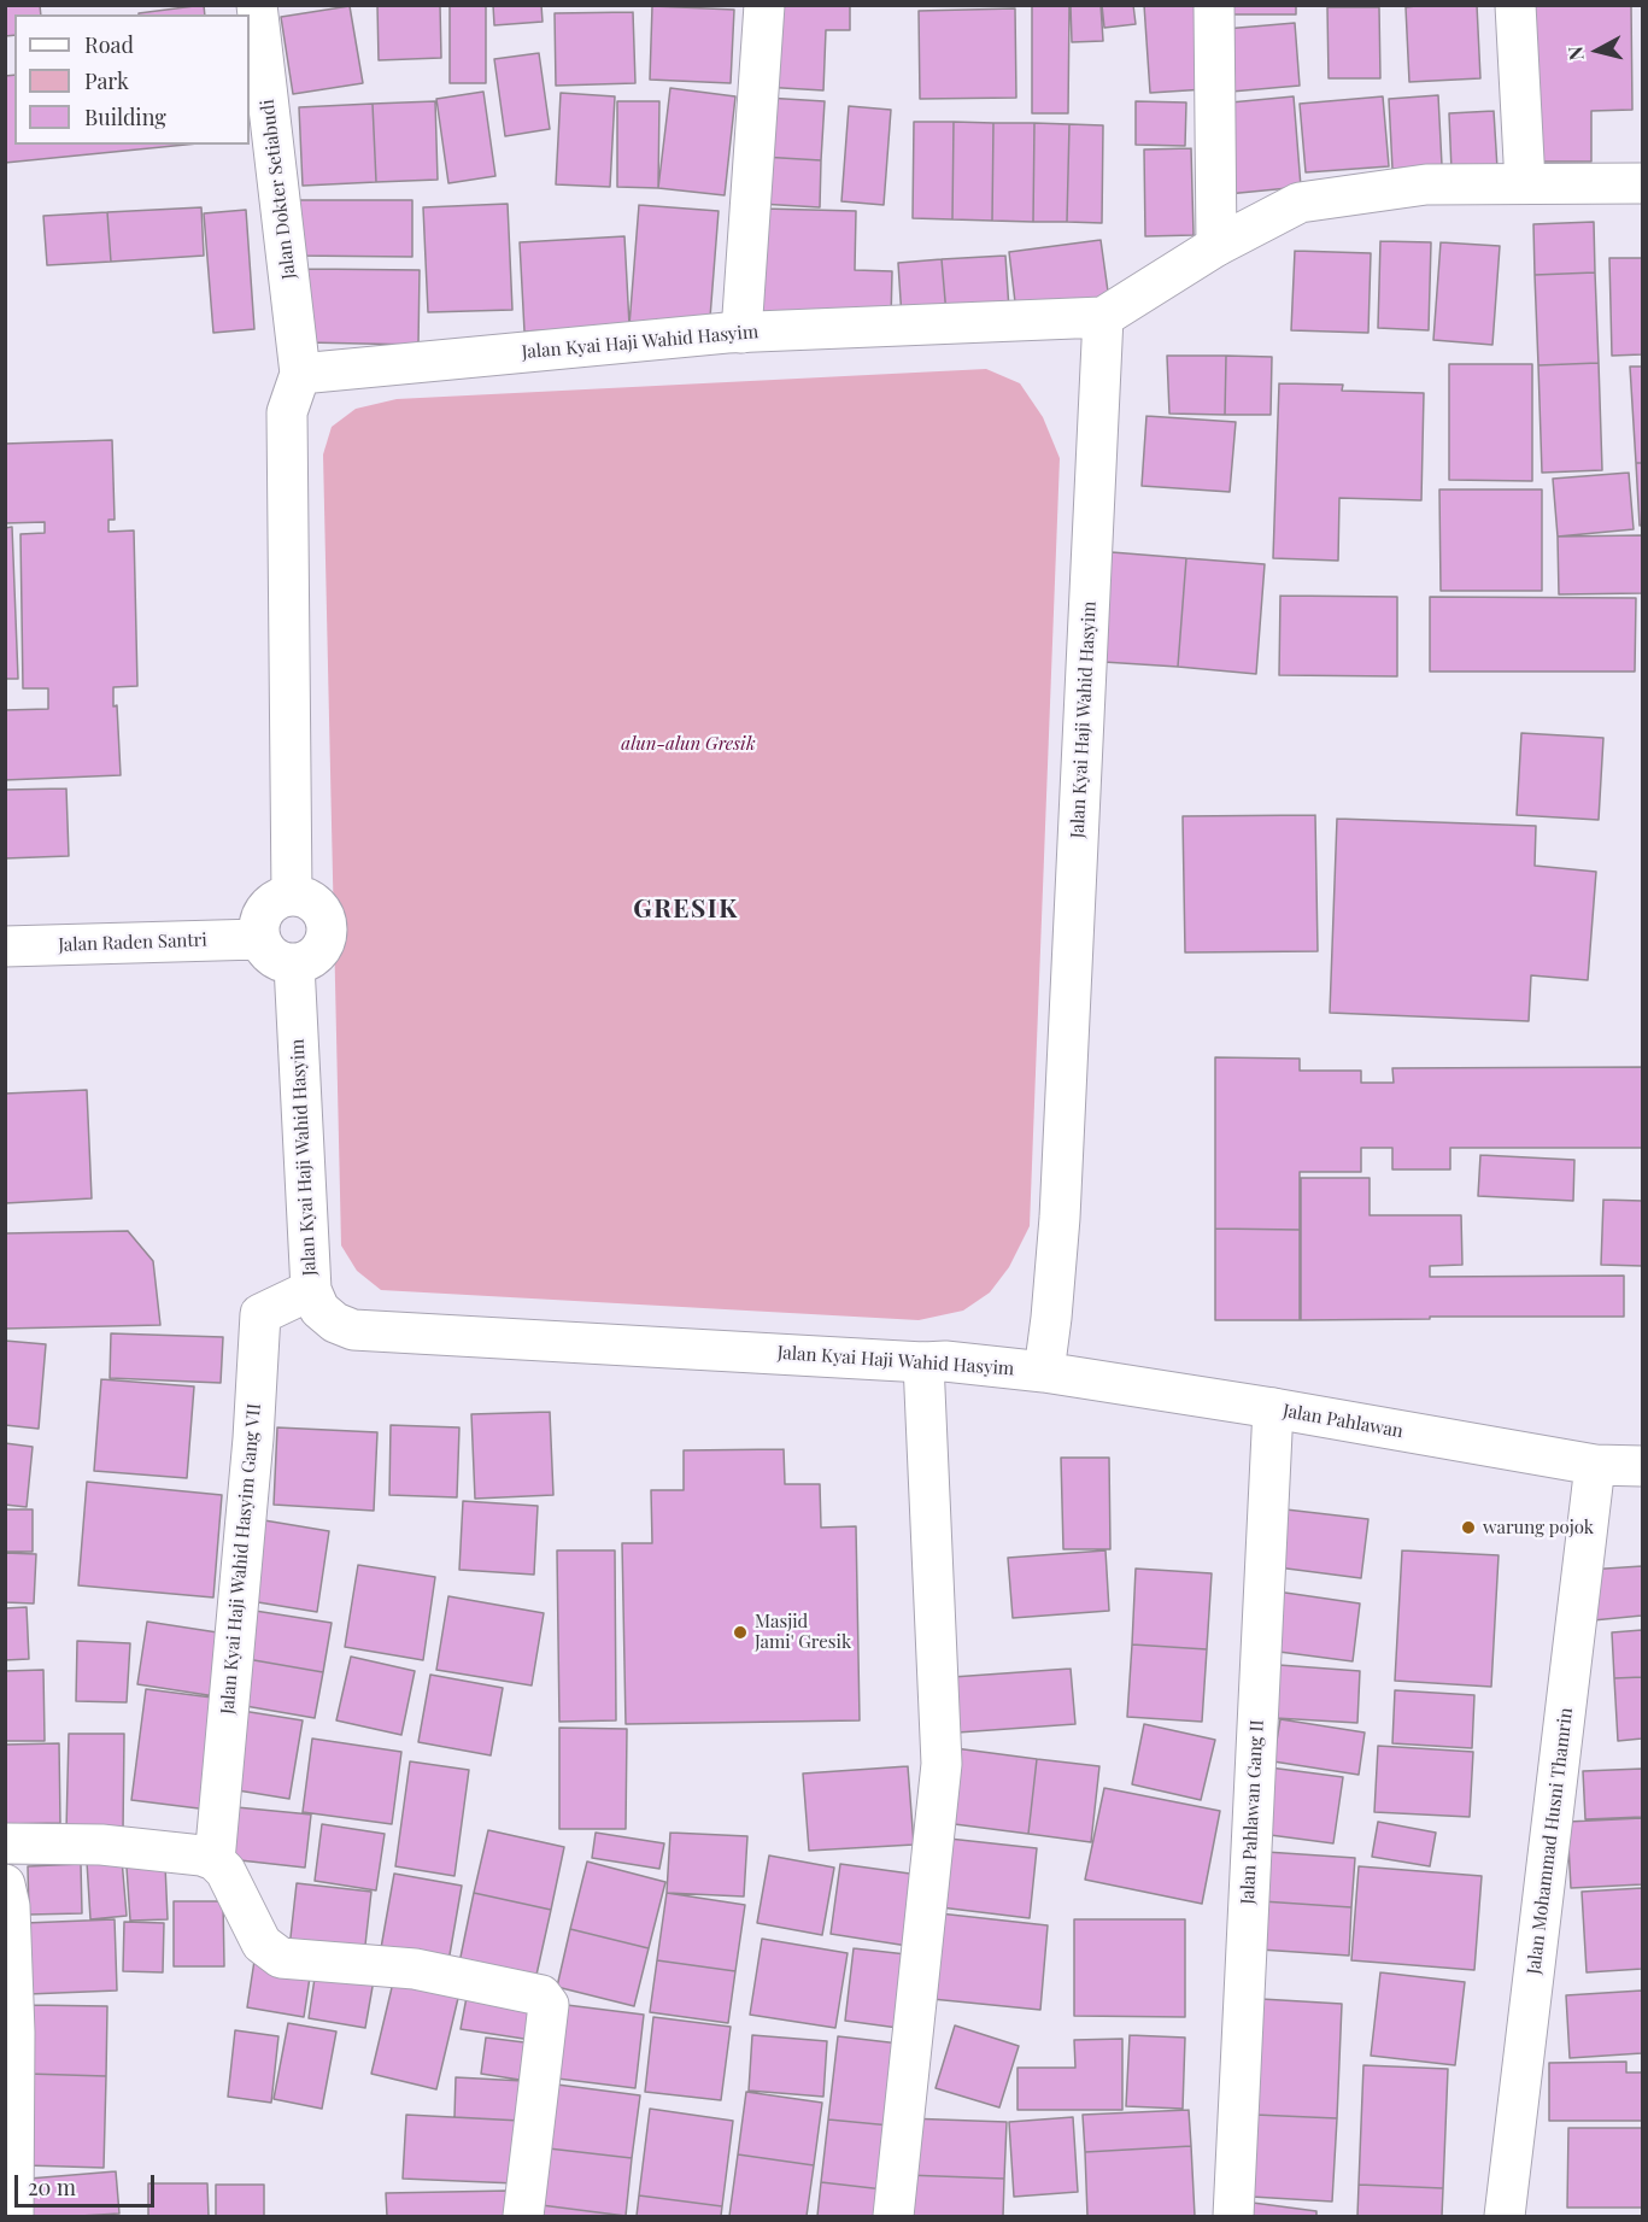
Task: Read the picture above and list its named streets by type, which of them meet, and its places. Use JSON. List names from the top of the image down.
{
  "streets": {
    "street": [
      "Jalan Dokter Setiabudi",
      "Jalan Kyai Haji Wahid Hasyim",
      "Jalan Raden Santri",
      "Jalan Pahlawan",
      "Jalan Kyai Haji Wahid Hasyim Gang VII",
      "Jalan Pahlawan Gang II",
      "Jalan Mohammad Husni Thamrin"
    ]
  },
  "crossings": [
    ["Jalan Dokter Setiabudi", "Jalan Kyai Haji Wahid Hasyim"],
    ["Jalan Kyai Haji Wahid Hasyim", "Jalan Raden Santri"],
    ["Jalan Kyai Haji Wahid Hasyim", "Jalan Pahlawan"],
    ["Jalan Kyai Haji Wahid Hasyim", "Jalan Kyai Haji Wahid Hasyim Gang VII"],
    ["Jalan Pahlawan", "Jalan Pahlawan Gang II"],
    ["Jalan Pahlawan", "Jalan Mohammad Husni Thamrin"]
  ],
  "districts": ["GRESIK"],
  "parks": ["alun-alun Gresik"],
  "places": ["warung pojok", "Masjid Jami' Gresik"],
  "legend": ["Road", "Park", "Building"],
  "scale_bar": "20 m",
  "north": "left"
}
